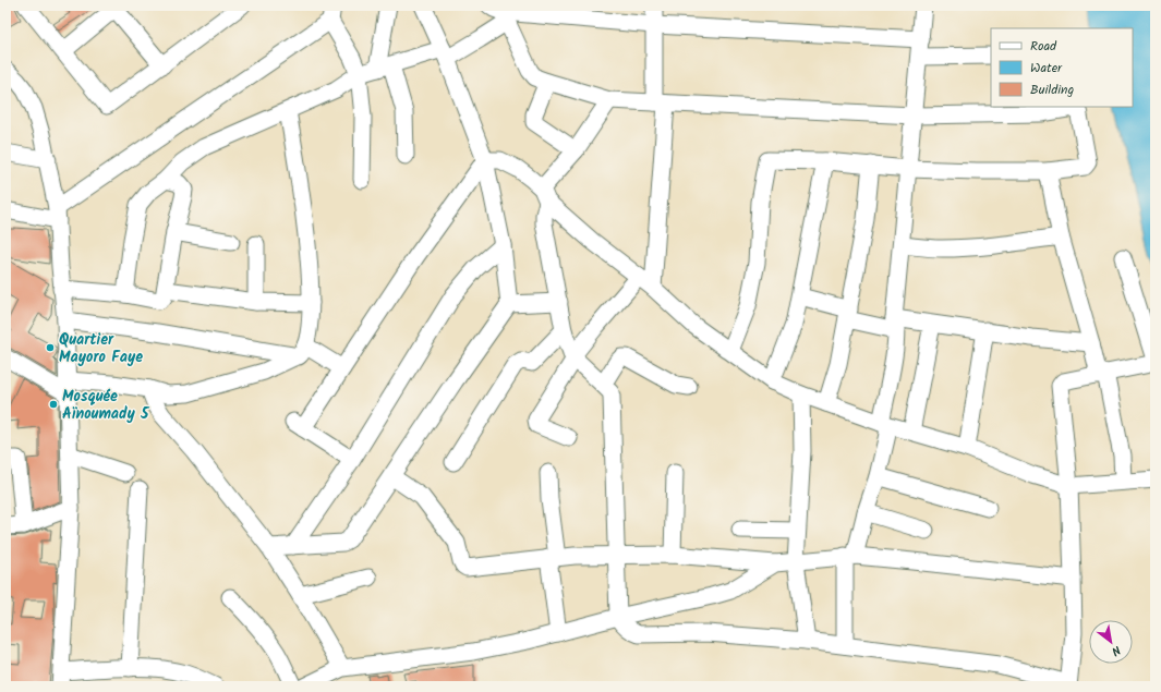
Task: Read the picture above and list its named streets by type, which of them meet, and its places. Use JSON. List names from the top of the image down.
{
  "places": ["Quartier Mayoro Faye", "Mosquée Aïnoumady 5"],
  "legend": ["Road", "Water", "Building"],
  "north": "bottom right"
}
